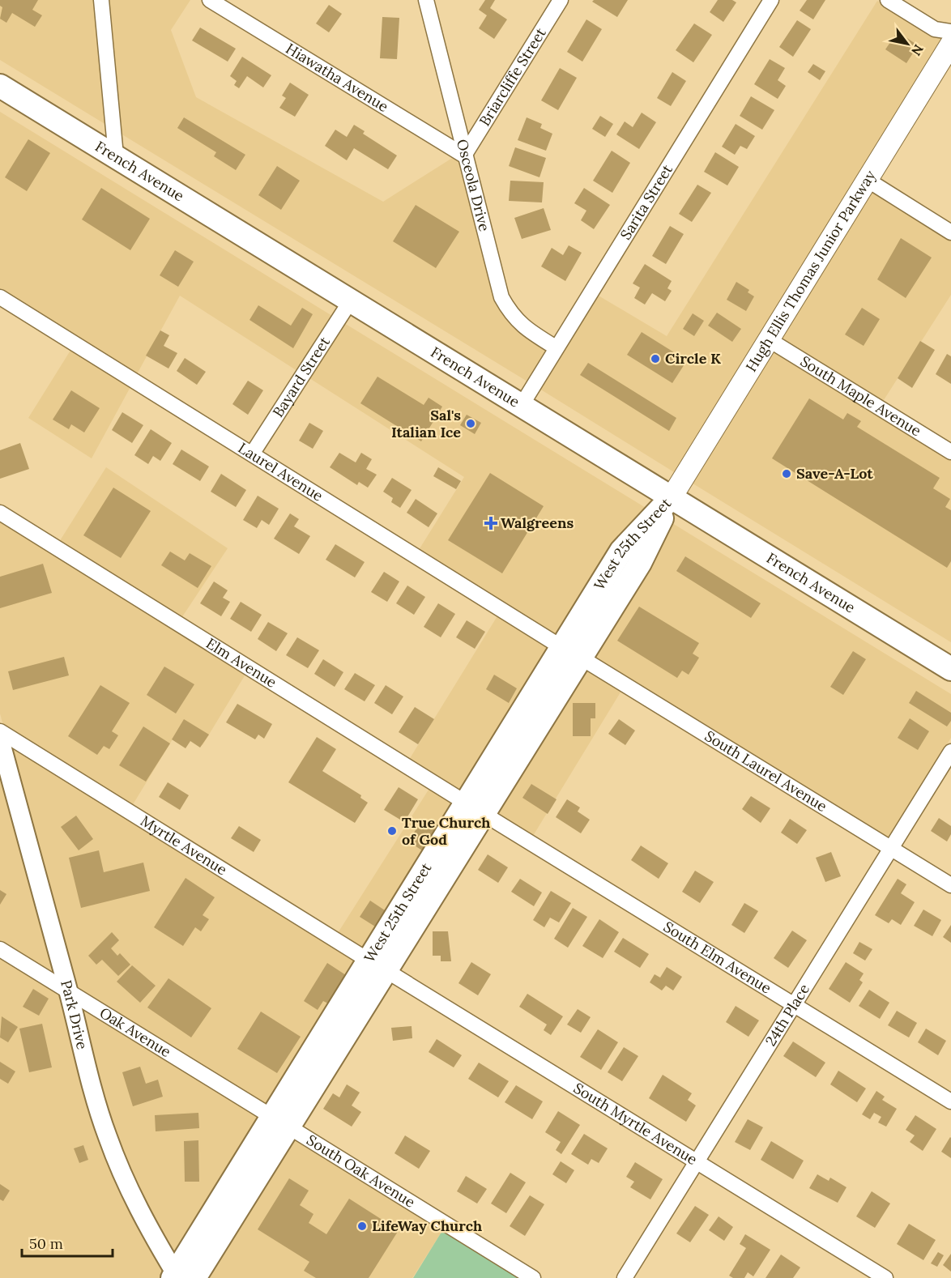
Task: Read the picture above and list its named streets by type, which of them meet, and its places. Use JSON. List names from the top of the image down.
{
  "streets": {
    "main road": ["French Avenue", "Hugh Ellis Thomas Junior Parkway", "West 25th Street"],
    "street": [
      "Hiawatha Avenue",
      "Briarcliffe Street",
      "Osceola Drive",
      "Sarita Street",
      "Bayard Street",
      "South Maple Avenue",
      "Laurel Avenue",
      "Elm Avenue",
      "South Laurel Avenue",
      "Myrtle Avenue",
      "South Elm Avenue",
      "Park Drive",
      "24th Place",
      "Oak Avenue",
      "South Myrtle Avenue",
      "South Oak Avenue"
    ]
  },
  "crossings": [
    ["Hiawatha Avenue", "Briarcliffe Street"],
    ["Hiawatha Avenue", "Osceola Drive"],
    ["Briarcliffe Street", "Osceola Drive"],
    ["French Avenue", "Sarita Street"],
    ["French Avenue", "Hugh Ellis Thomas Junior Parkway"],
    ["French Avenue", "Bayard Street"],
    ["French Avenue", "West 25th Street"],
    ["Osceola Drive", "Sarita Street"],
    ["Hugh Ellis Thomas Junior Parkway", "South Maple Avenue"],
    ["Hugh Ellis Thomas Junior Parkway", "West 25th Street"],
    ["Bayard Street", "Laurel Avenue"],
    ["Laurel Avenue", "West 25th Street"],
    ["Laurel Avenue", "South Laurel Avenue"],
    ["West 25th Street", "Elm Avenue"],
    ["West 25th Street", "South Laurel Avenue"],
    ["West 25th Street", "Myrtle Avenue"],
    ["West 25th Street", "South Elm Avenue"],
    ["West 25th Street", "Park Drive"],
    ["West 25th Street", "Oak Avenue"],
    ["West 25th Street", "South Myrtle Avenue"],
    ["West 25th Street", "South Oak Avenue"],
    ["Elm Avenue", "South Elm Avenue"],
    ["South Laurel Avenue", "24th Place"],
    ["Myrtle Avenue", "South Myrtle Avenue"],
    ["South Elm Avenue", "24th Place"],
    ["Park Drive", "Oak Avenue"],
    ["24th Place", "South Myrtle Avenue"],
    ["Oak Avenue", "South Oak Avenue"]
  ],
  "places": {
    "other": [
      "Circle K",
      "Sal's Italian Ice",
      "Save-A-Lot",
      "True Church of God",
      "LifeWay Church"
    ],
    "health": ["Walgreens"]
  },
  "scale_bar": "50 m",
  "north": "bottom right"
}
